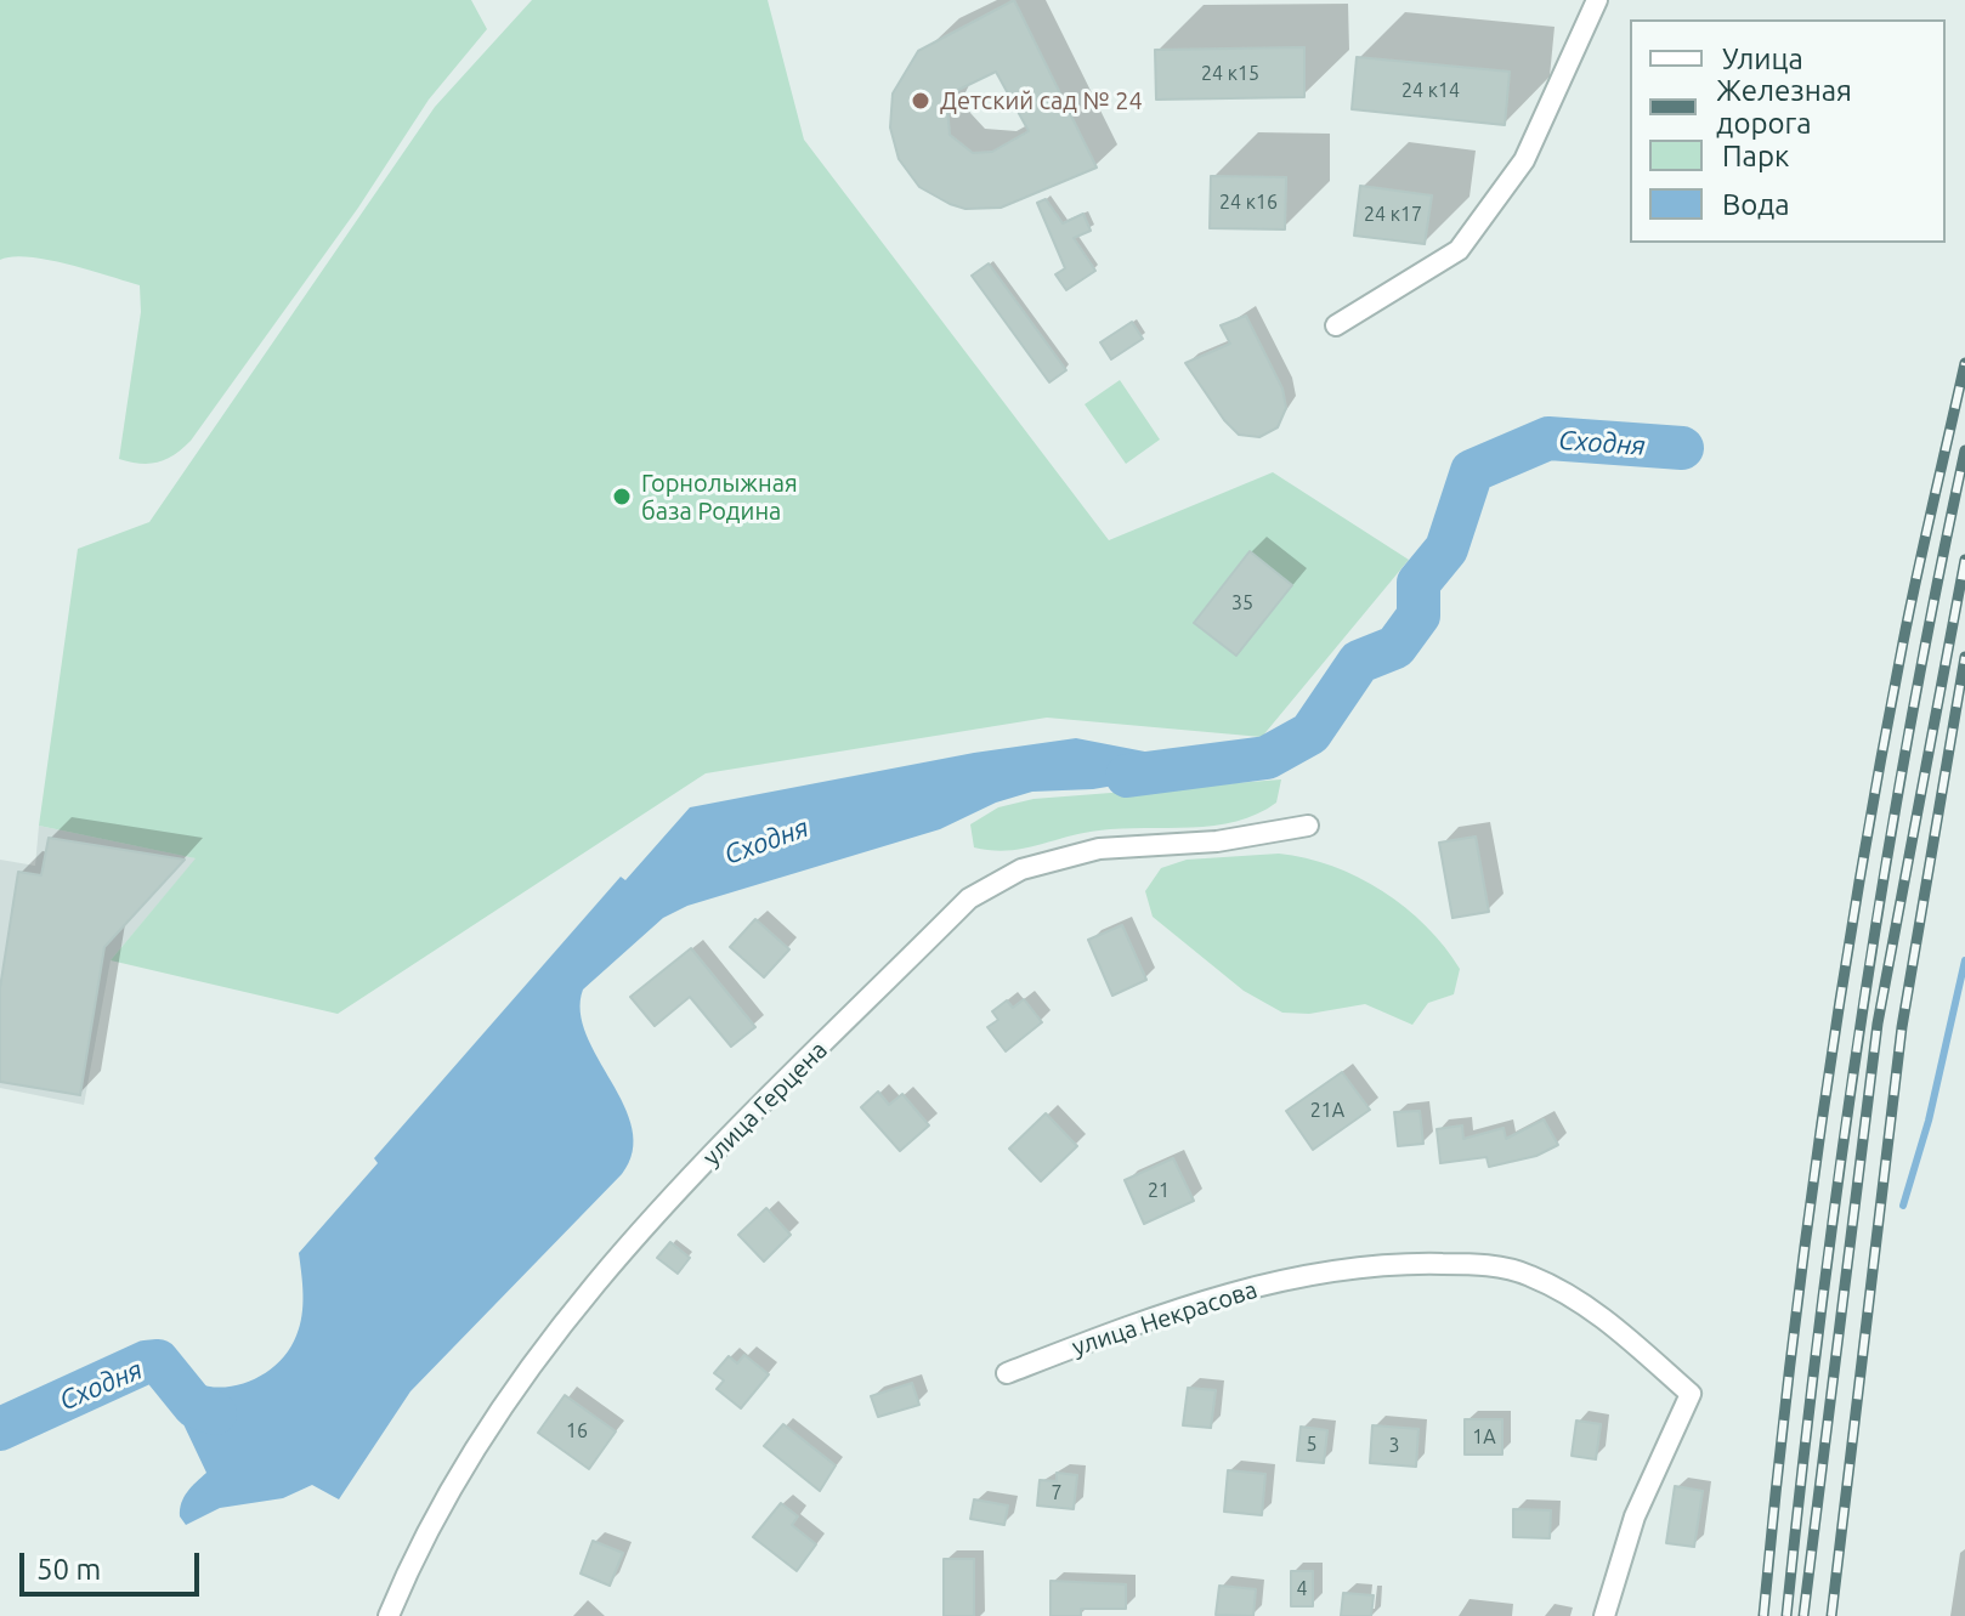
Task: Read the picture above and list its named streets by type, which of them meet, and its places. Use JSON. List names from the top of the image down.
{
  "streets": {
    "street": ["улица Герцена", "улица Некрасова"]
  },
  "water": ["Сходня"],
  "places": ["Детский сад № 24", "Горнолыжная база Родина"],
  "house_numbers": [
    "24 к15",
    "24 к14",
    "24 к16",
    "24 к17",
    "35",
    "21А",
    "21",
    "16",
    "1А",
    "5",
    "3",
    "7",
    "4"
  ],
  "legend": [
    "Улица",
    "Железная дорога",
    "Парк",
    "Вода"
  ],
  "scale_bar": "50 m"
}
